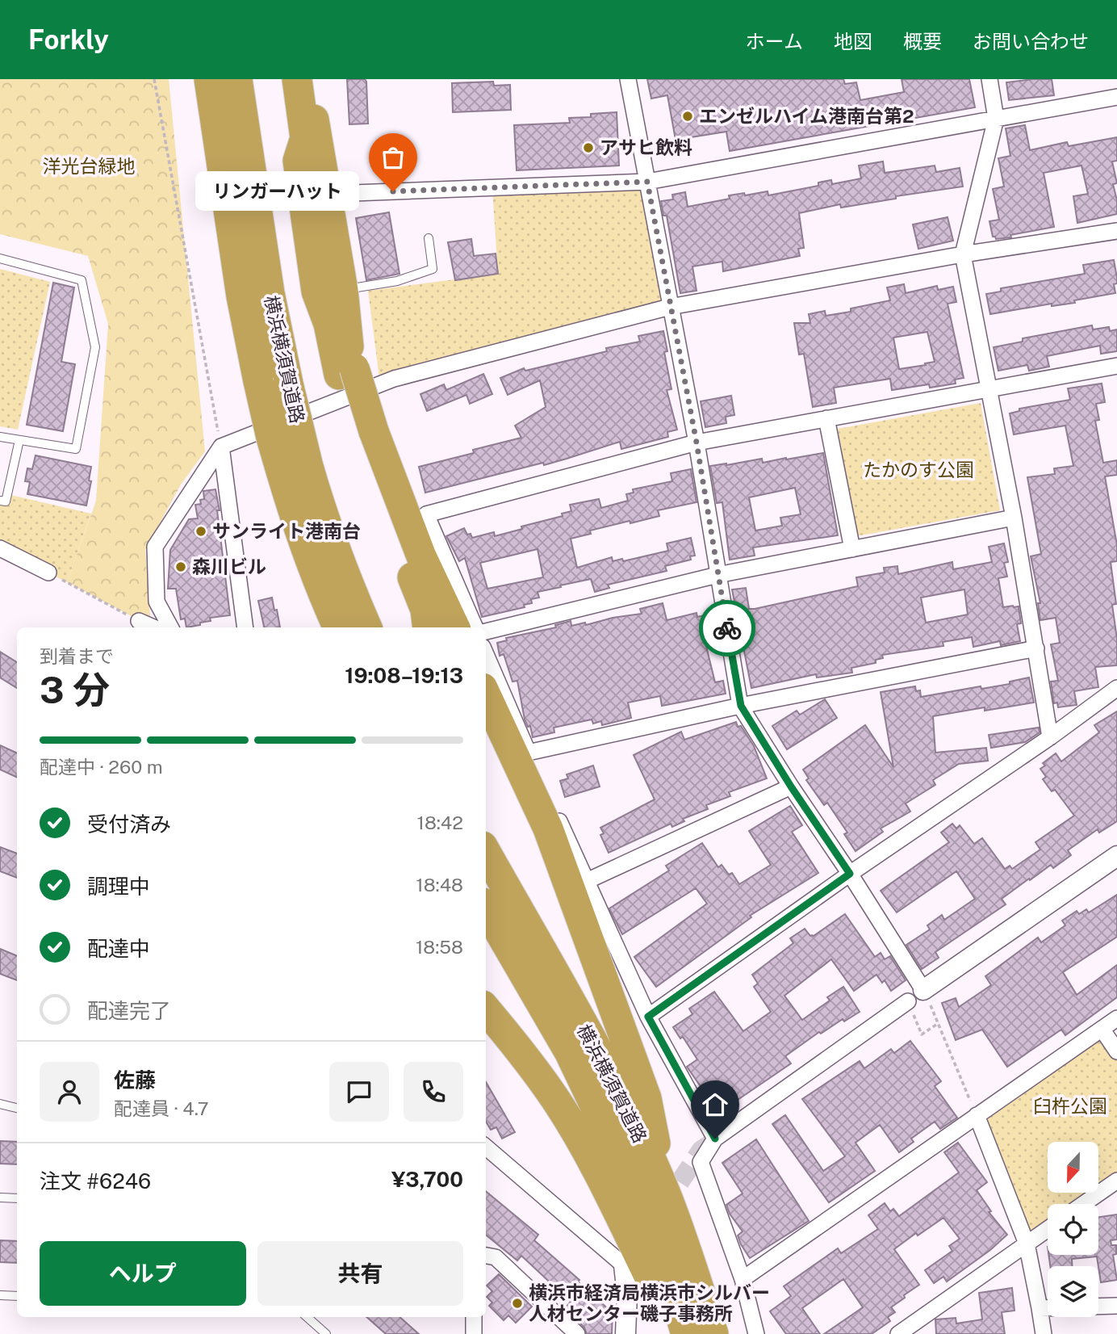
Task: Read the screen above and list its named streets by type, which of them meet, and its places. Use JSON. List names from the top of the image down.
{
  "streets": {
    "highway": ["横浜横須賀道路"]
  },
  "parks": ["洋光台緑地", "たかのす公園", "臼杵公園"],
  "places": [
    "エンゼルハイム港南台第2",
    "アサヒ飲料",
    "リンガーハット",
    "サンライト港南台",
    "森川ビル",
    "横浜市経済局横浜市シルバー 人材センター磯子事務所"
  ],
  "north": "bottom",
  "page": {
    "header": "Forkly",
    "nav": [
      "ホーム",
      "地図",
      "概要",
      "お問い合わせ"
    ],
    "bubble": "リンガーハット",
    "heading": ["3 分", "到着まで", "19:08–19:13"],
    "panel": [
      "佐藤",
      "配達員 · 4.7",
      "注文 #6246",
      "¥3,700"
    ],
    "bar": "配達中 · 260 m",
    "list": [
      ["受付済み", "18:42"],
      ["調理中", "18:48"],
      ["配達中", "18:58"],
      "配達完了"
    ],
    "buttons": ["ヘルプ", "共有"]
  }
}
